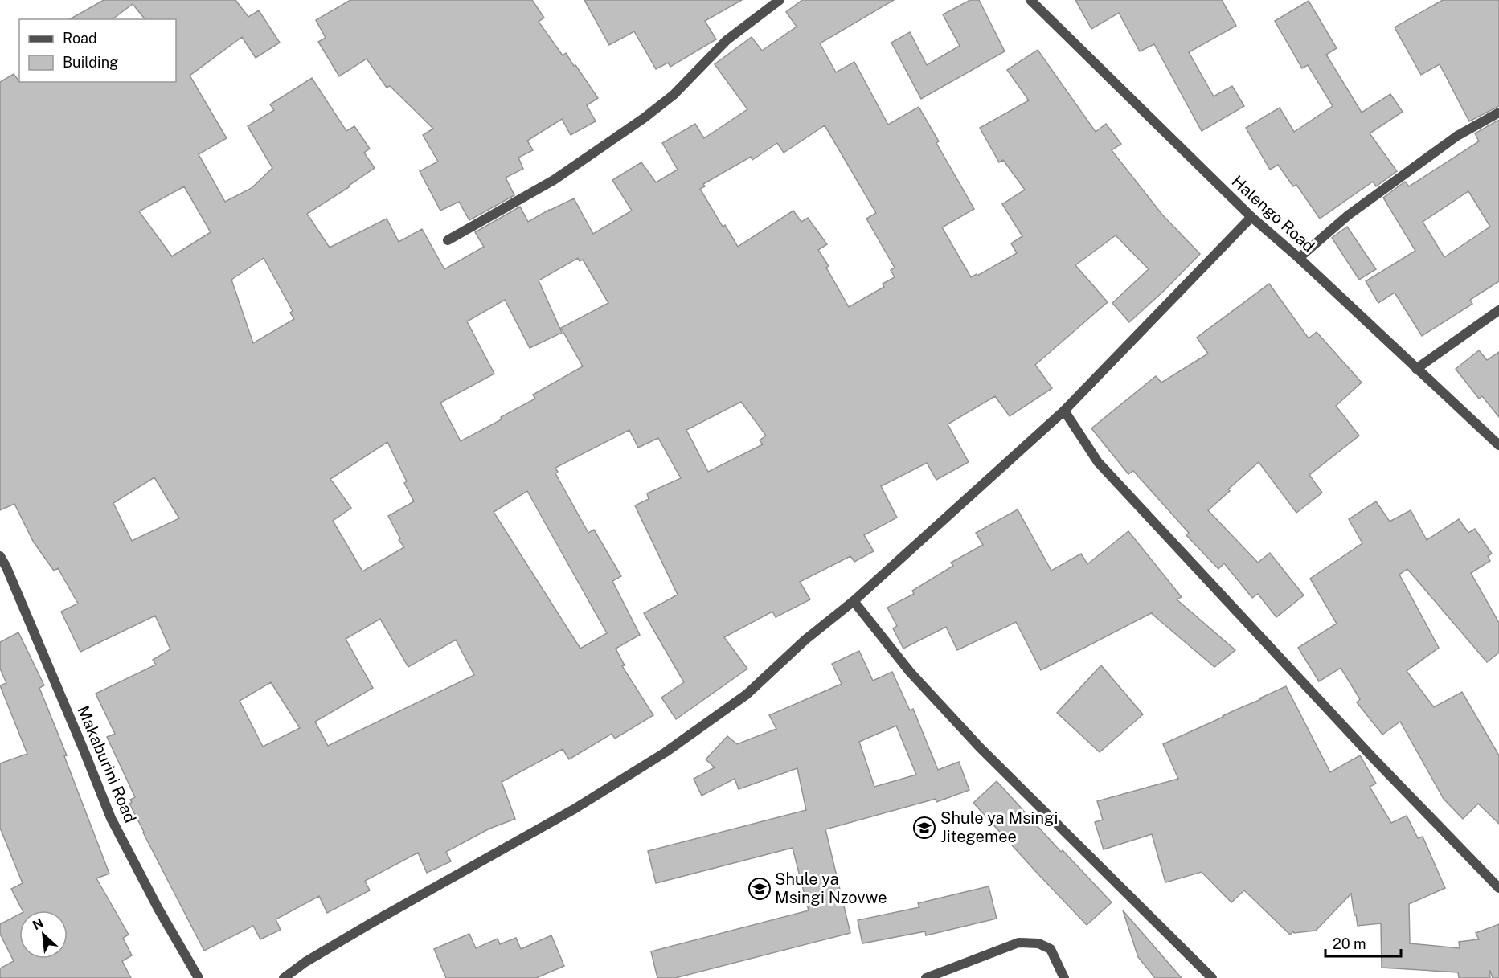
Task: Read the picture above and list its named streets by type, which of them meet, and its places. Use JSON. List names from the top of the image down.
{
  "streets": {
    "street": ["Halengo Road", "Makaburini Road"]
  },
  "places": {
    "school or university": ["Shule ya Msingi Jitegemee", "Shule ya Msingi Nzovwe"]
  },
  "legend": ["Road", "Building"],
  "scale_bar": "20 m",
  "north": "top left"
}
